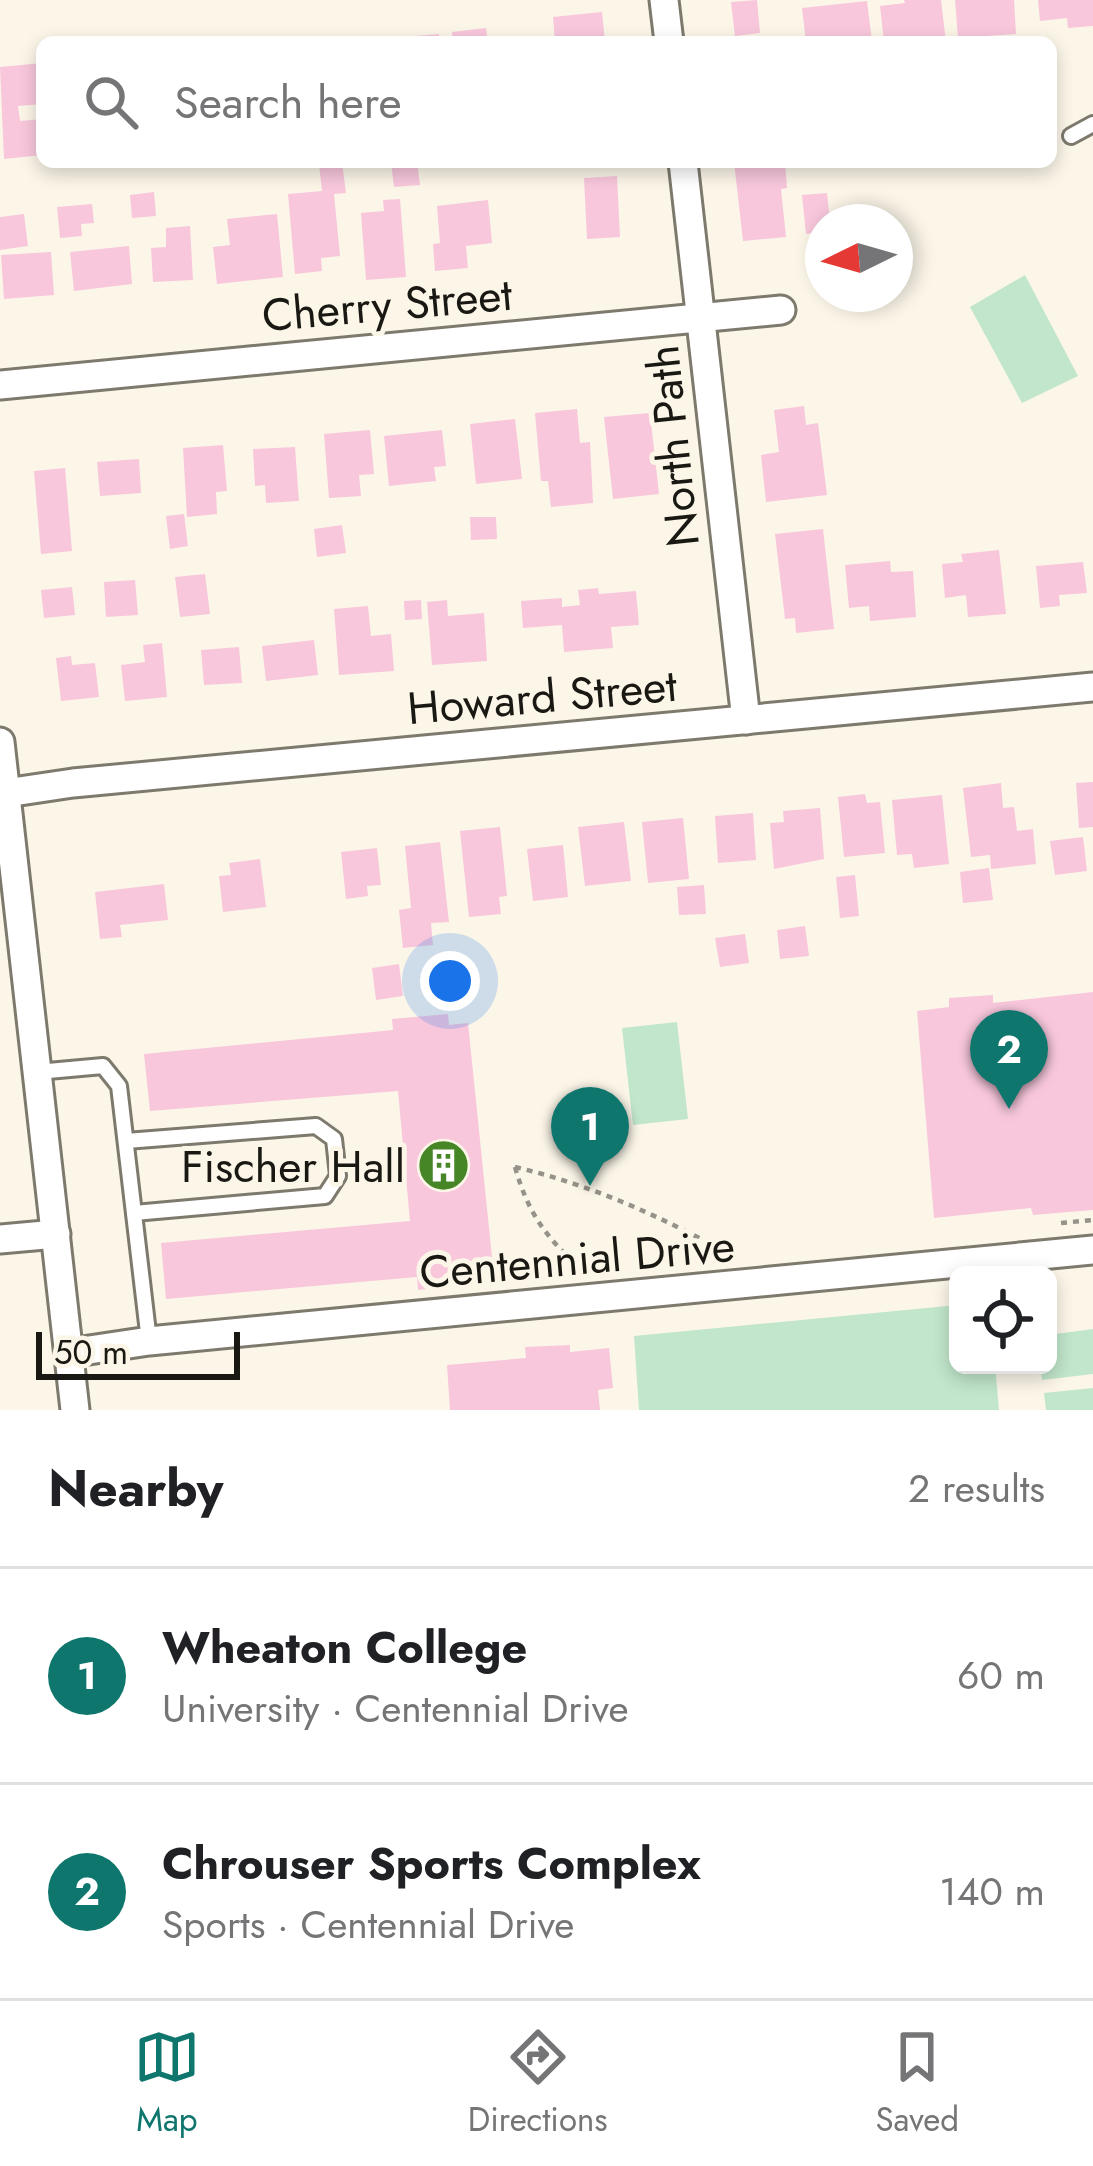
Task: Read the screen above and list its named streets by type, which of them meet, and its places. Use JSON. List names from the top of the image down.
{
  "streets": {
    "street": [
      "Cherry Street",
      "North Path",
      "Howard Street",
      "Centennial Drive"
    ]
  },
  "crossings": [
    ["Cherry Street", "North Path"],
    ["North Path", "Howard Street"]
  ],
  "places": {
    "building": ["Fischer Hall"]
  },
  "scale_bar": "50 m",
  "north": "left",
  "page": {
    "search": "Search here",
    "pins": ["2", "1"],
    "scale": "50 m",
    "heading": ["Nearby", "2 results"],
    "list": [
      {
        "mark": "1",
        "name": "Wheaton College",
        "note": "University · Centennial Drive",
        "value": "60 m"
      },
      {
        "mark": "2",
        "name": "Chrouser Sports Complex",
        "note": "Sports · Centennial Drive",
        "value": "140 m"
      }
    ],
    "nav": ["Map", "Directions", "Saved"]
  }
}
